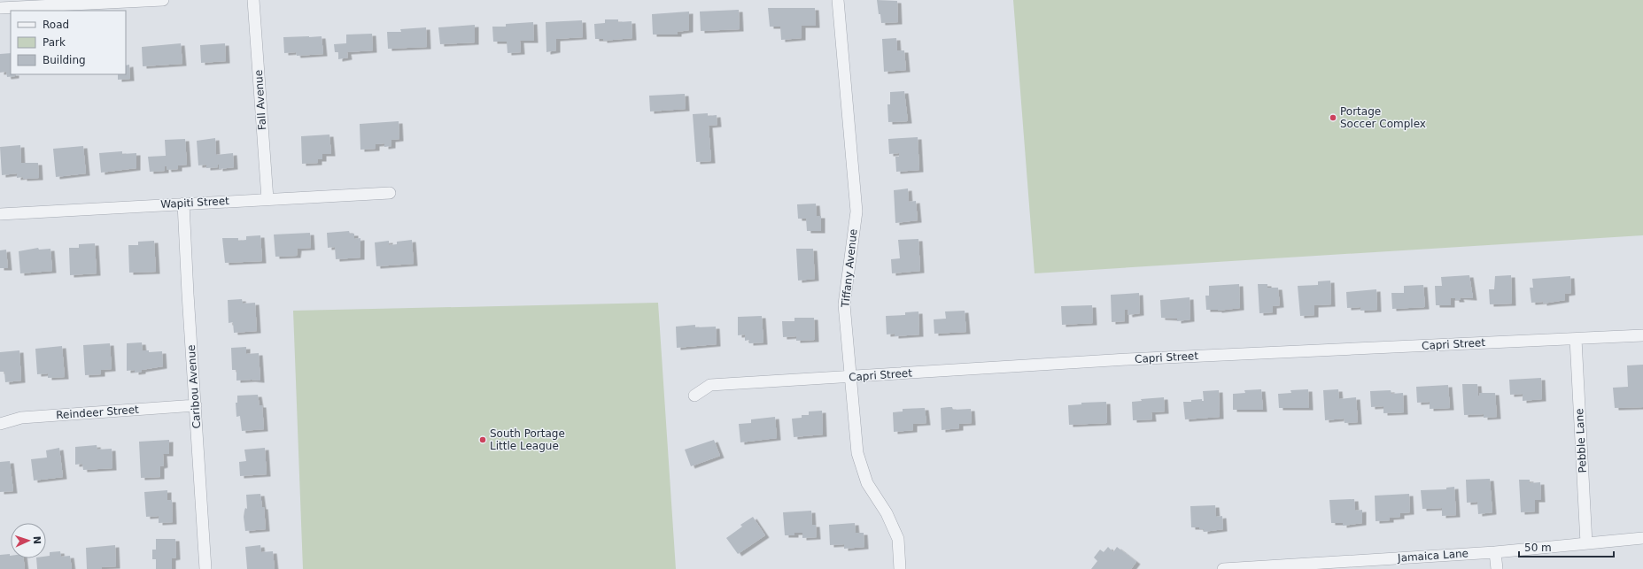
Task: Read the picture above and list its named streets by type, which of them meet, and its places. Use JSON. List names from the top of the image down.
{
  "streets": {
    "street": [
      "Fall Avenue",
      "Wapiti Street",
      "Tiffany Avenue",
      "Capri Street",
      "Caribou Avenue",
      "Reindeer Street",
      "Pebble Lane",
      "Jamaica Lane"
    ]
  },
  "crossings": [
    ["Fall Avenue", "Wapiti Street"],
    ["Wapiti Street", "Caribou Avenue"],
    ["Tiffany Avenue", "Capri Street"],
    ["Capri Street", "Pebble Lane"],
    ["Caribou Avenue", "Reindeer Street"],
    ["Pebble Lane", "Jamaica Lane"]
  ],
  "places": ["Portage Soccer Complex", "South Portage Little League"],
  "legend": ["Road", "Park", "Building"],
  "scale_bar": "50 m",
  "north": "right"
}
